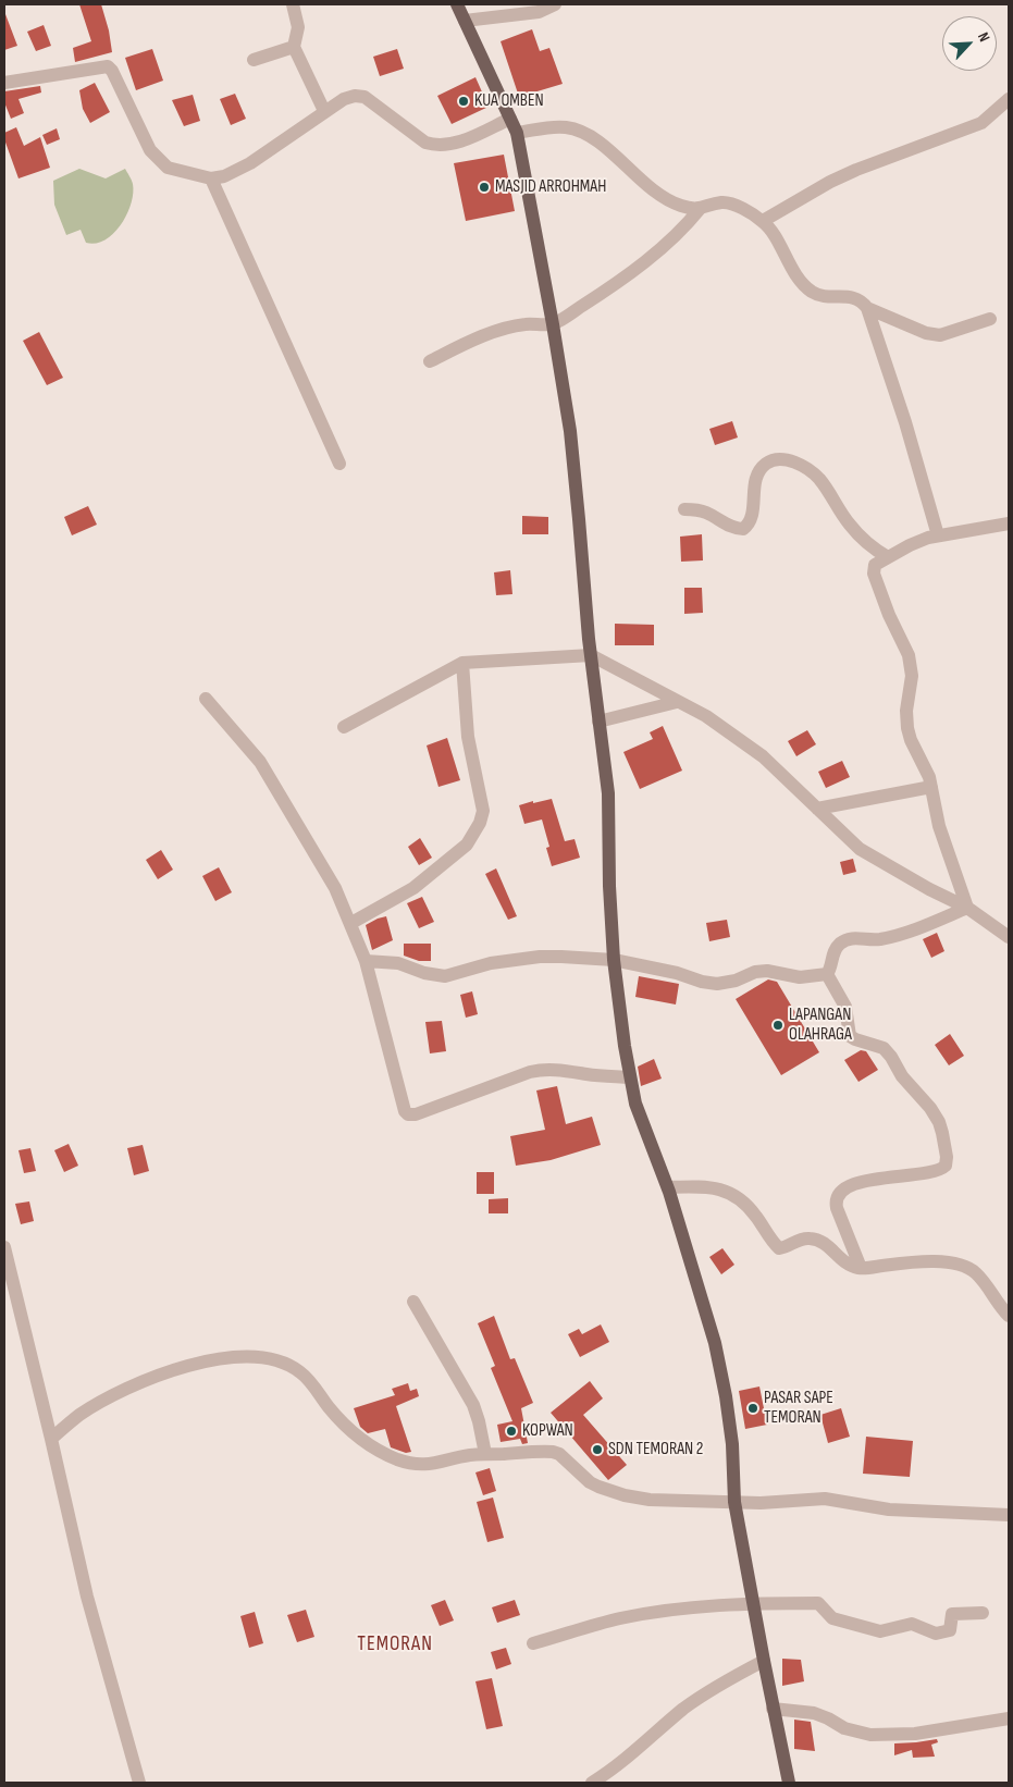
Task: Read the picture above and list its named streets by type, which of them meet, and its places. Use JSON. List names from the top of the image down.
{
  "districts": ["TEMORAN"],
  "places": [
    "KUA OMBEN",
    "MASJID ARROHMAH",
    "LAPANGAN OLAHRAGA",
    "PASAR SAPE TEMORAN",
    "KOPWAN",
    "SDN TEMORAN 2"
  ],
  "north": "top right"
}
